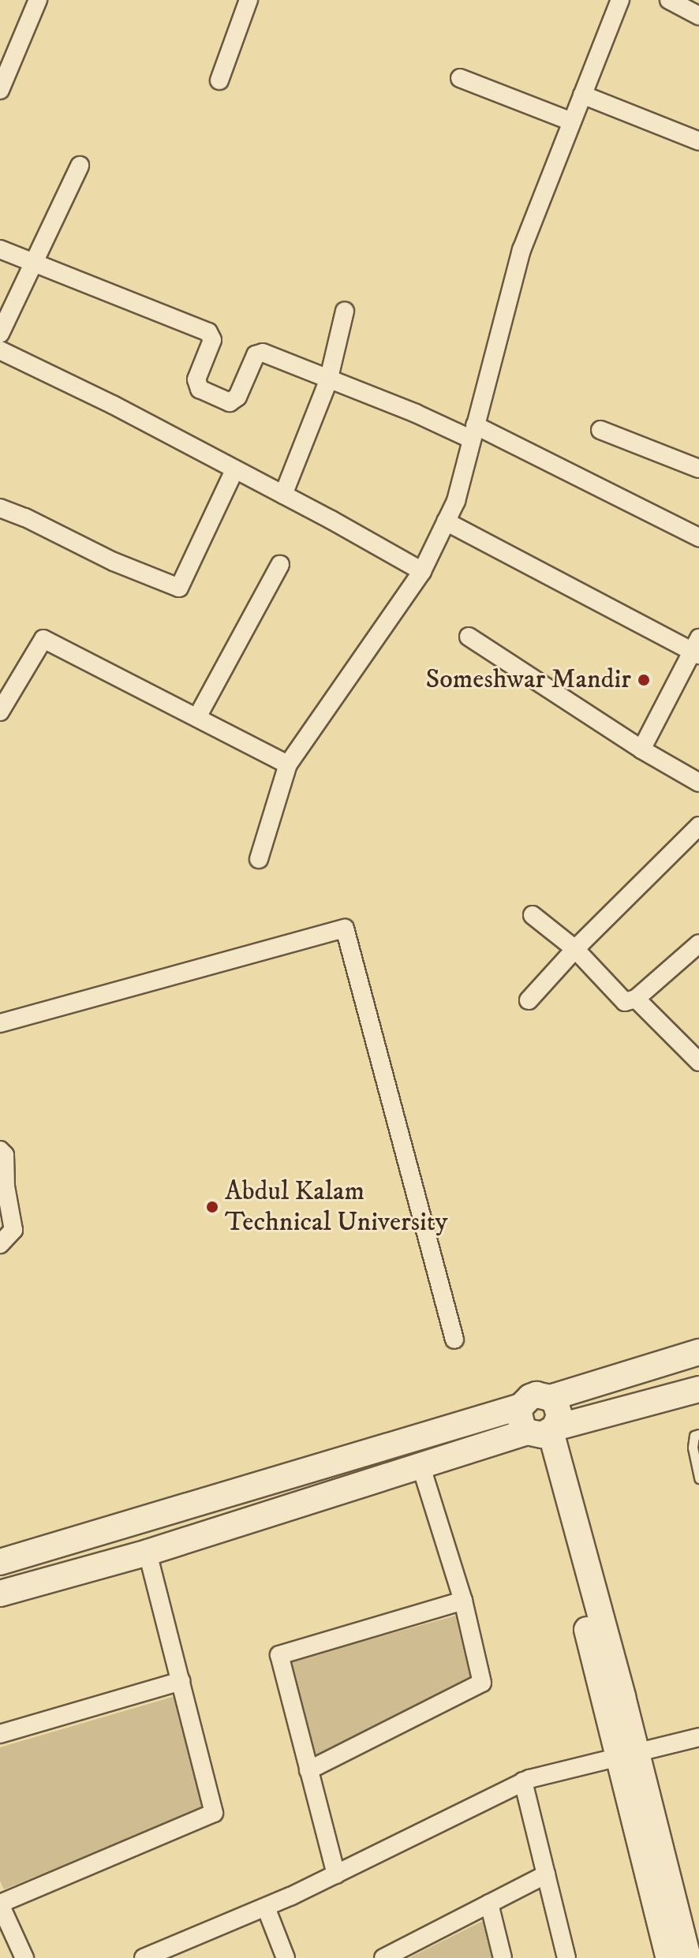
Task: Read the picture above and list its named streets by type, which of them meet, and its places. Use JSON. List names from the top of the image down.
{
  "places": ["Someshwar Mandir", "Abdul Kalam Technical University"]
}
